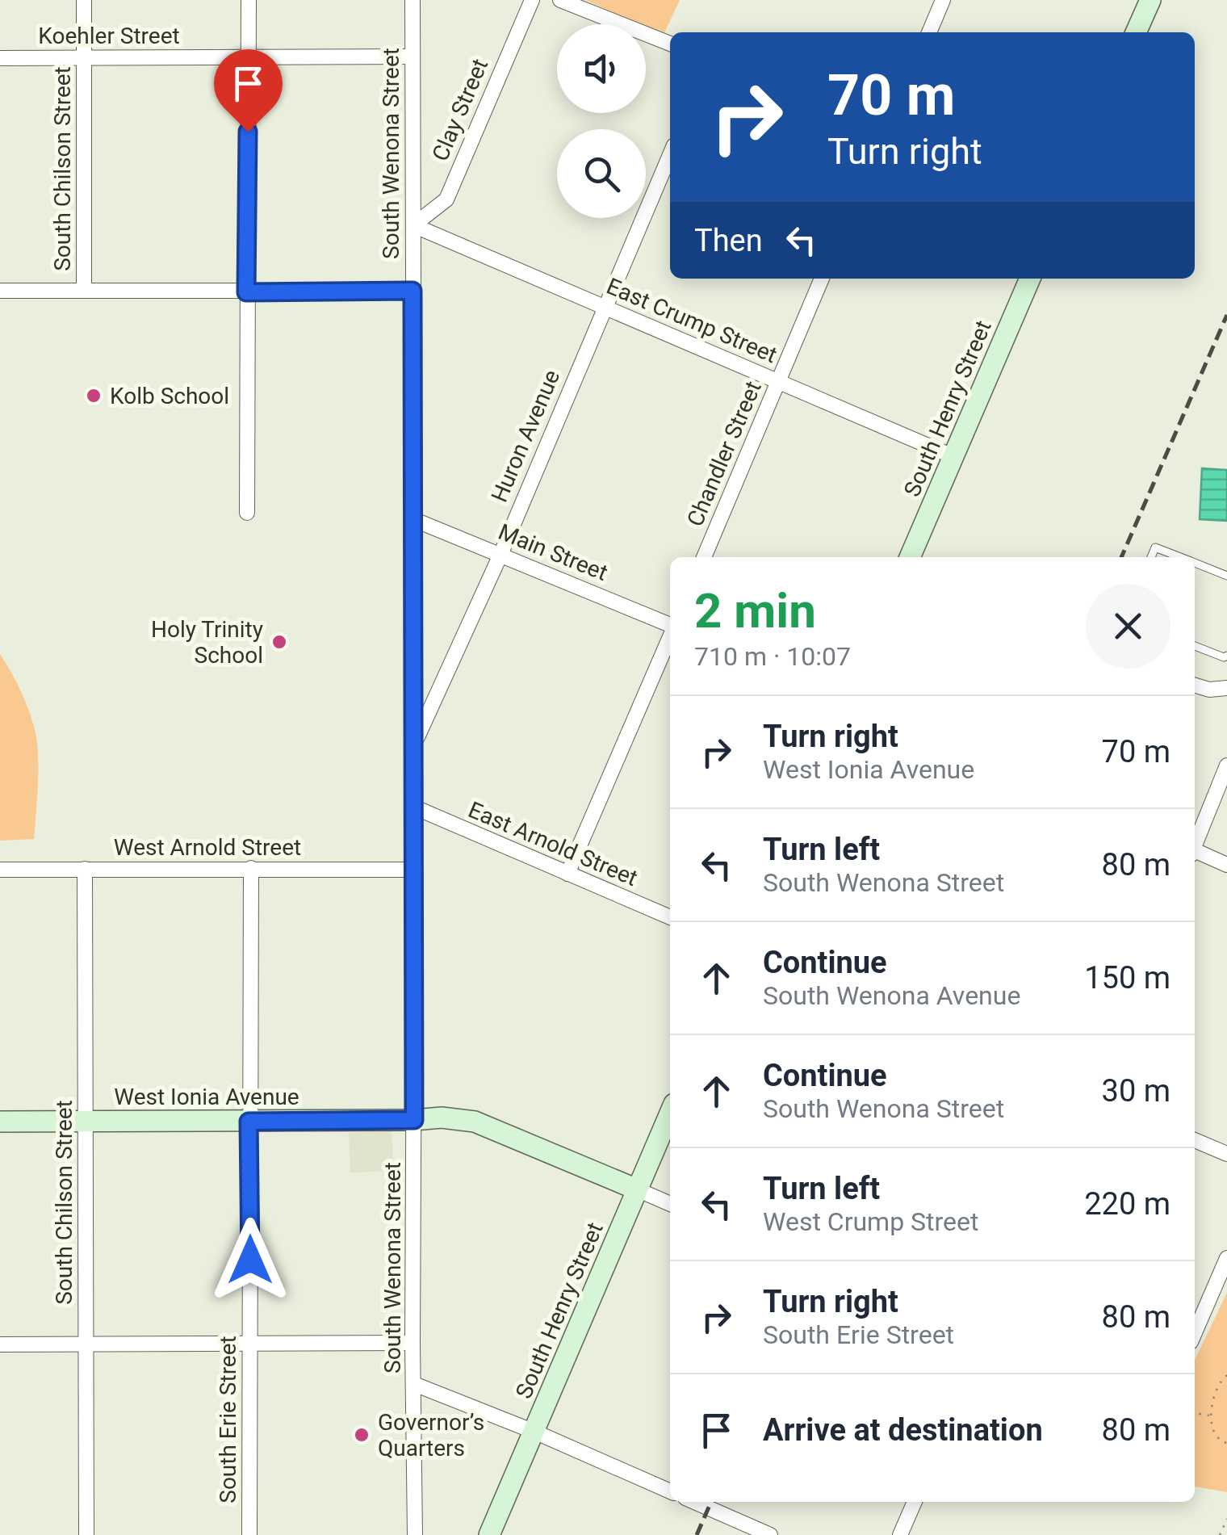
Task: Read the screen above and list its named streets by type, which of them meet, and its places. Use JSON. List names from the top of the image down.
{
  "streets": {
    "street": [
      "Koehler Street",
      "Clay Street",
      "South Wenona Street",
      "South Chilson Street",
      "East Crump Street",
      "South Henry Street",
      "Huron Avenue",
      "Chandler Street",
      "Main Street",
      "East Arnold Street",
      "West Arnold Street",
      "West Ionia Avenue",
      "South Erie Street"
    ]
  },
  "crossings": [
    ["Koehler Street", "South Wenona Street"],
    ["Koehler Street", "South Chilson Street"],
    ["Clay Street", "South Wenona Street"],
    ["Clay Street", "East Crump Street"],
    ["South Wenona Street", "East Crump Street"],
    ["South Wenona Street", "Huron Avenue"],
    ["South Wenona Street", "Main Street"],
    ["South Wenona Street", "East Arnold Street"],
    ["South Wenona Street", "West Arnold Street"],
    ["South Wenona Street", "West Ionia Avenue"],
    ["South Chilson Street", "West Arnold Street"],
    ["South Chilson Street", "West Ionia Avenue"],
    ["East Crump Street", "South Henry Street"],
    ["East Crump Street", "Huron Avenue"],
    ["East Crump Street", "Chandler Street"],
    ["South Henry Street", "West Ionia Avenue"],
    ["Huron Avenue", "Main Street"],
    ["West Arnold Street", "South Erie Street"],
    ["West Ionia Avenue", "South Erie Street"]
  ],
  "places": ["Kolb School", "Holy Trinity School", "Governor’s Quarters"],
  "page": {
    "turn": ["70 m", "Turn right"],
    "then": "Then",
    "heading": ["2 min", "710 m · 10:07"],
    "list": [
      {
        "name": "Turn right",
        "note": "West Ionia Avenue",
        "value": "70 m"
      },
      {
        "name": "Turn left",
        "note": "South Wenona Street",
        "value": "80 m"
      },
      {
        "name": "Continue",
        "note": "South Wenona Avenue",
        "value": "150 m"
      },
      {
        "name": "Continue",
        "note": "South Wenona Street",
        "value": "30 m"
      },
      {
        "name": "Turn left",
        "note": "West Crump Street",
        "value": "220 m"
      },
      {
        "name": "Turn right",
        "note": "South Erie Street",
        "value": "80 m"
      },
      {
        "name": "Arrive at destination",
        "value": "80 m"
      }
    ]
  }
}
